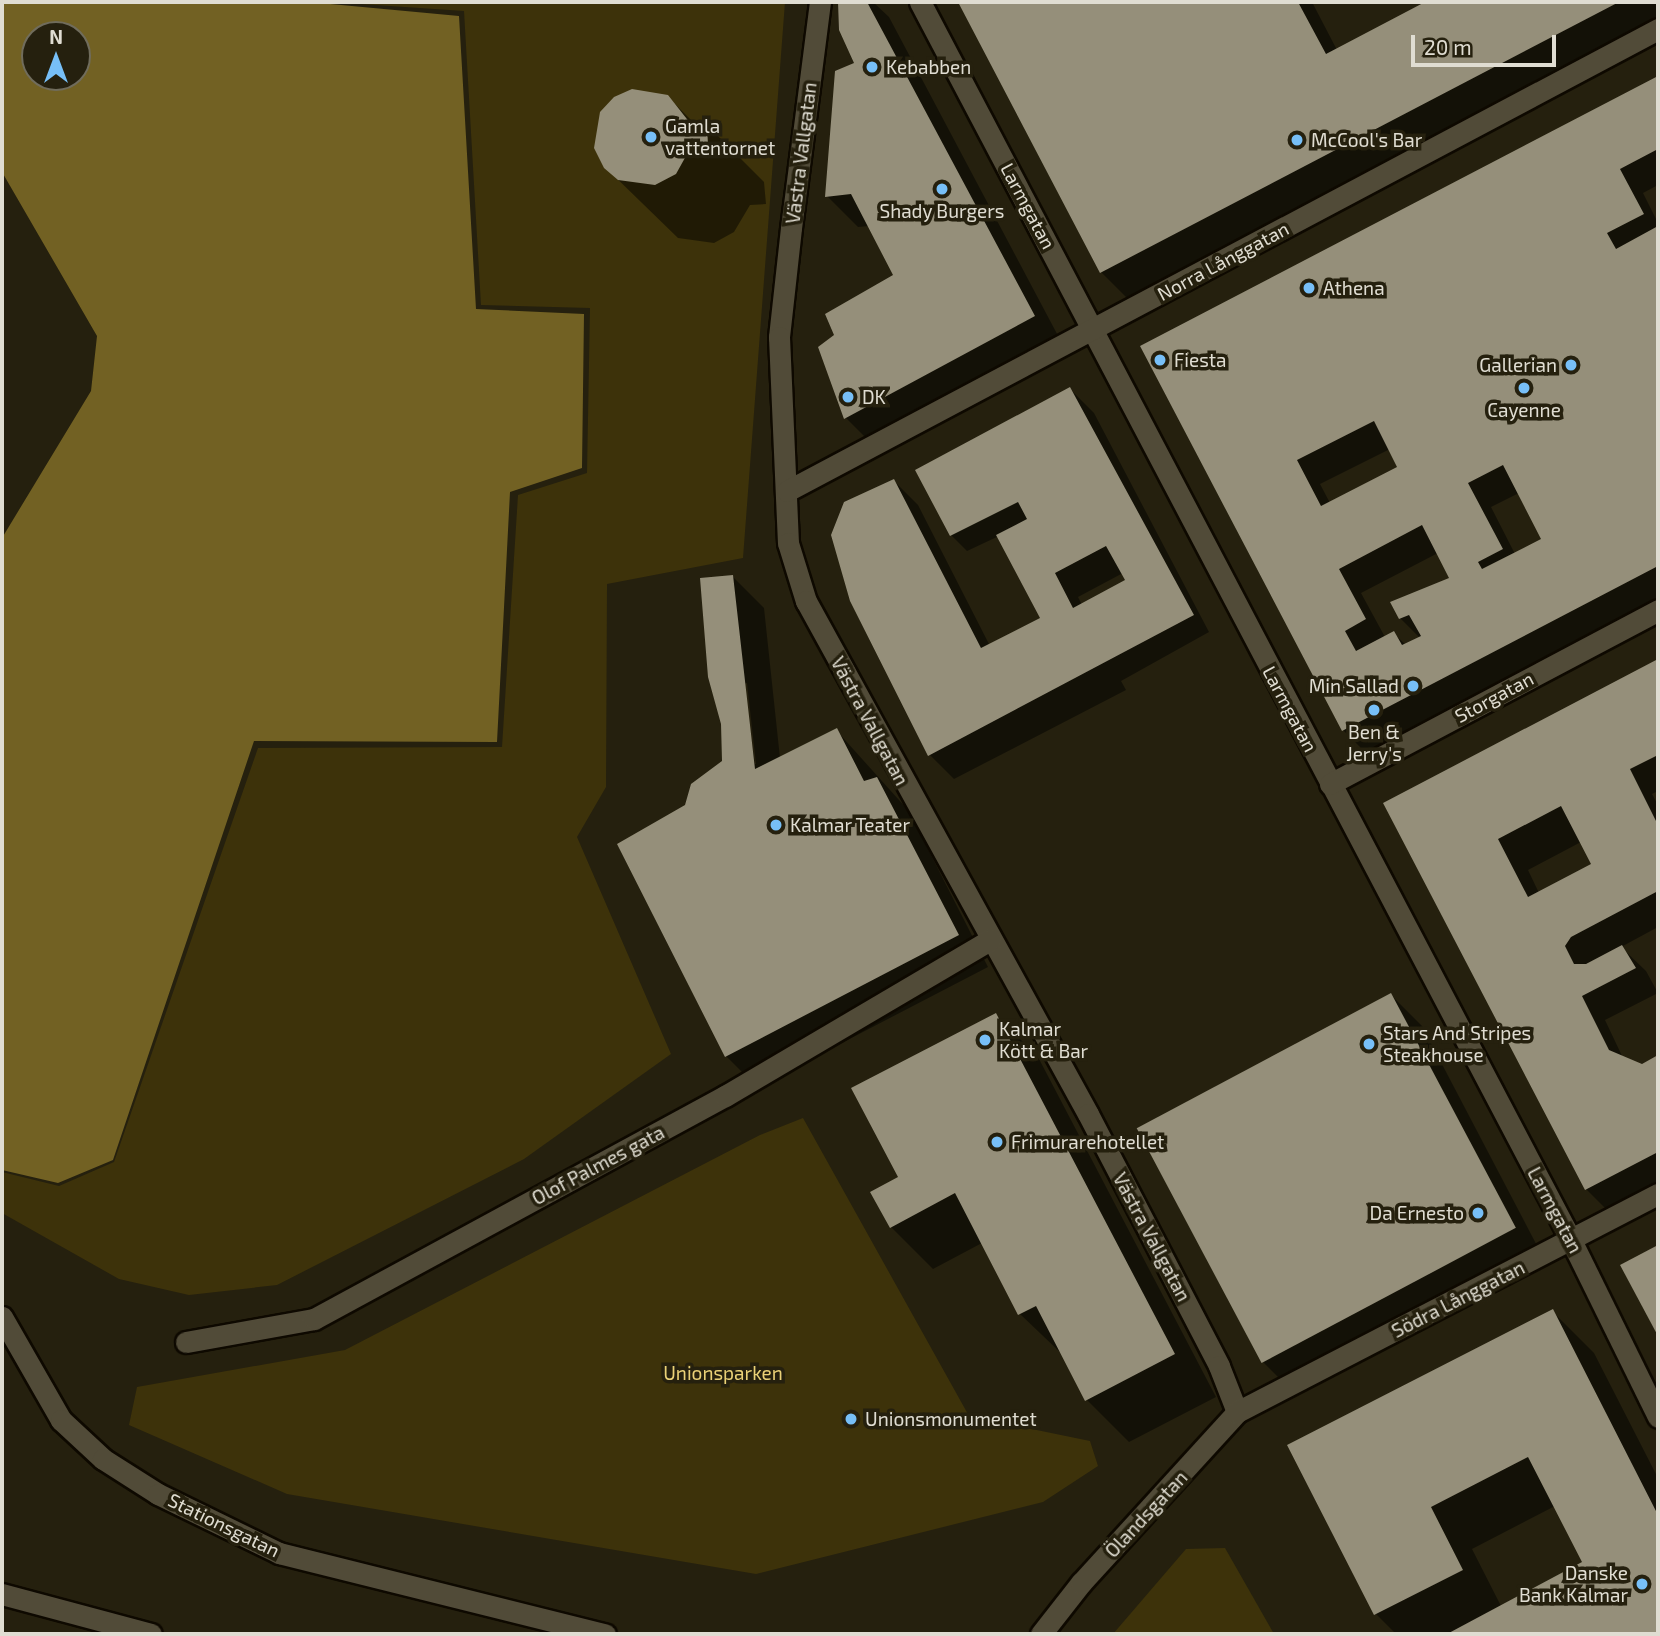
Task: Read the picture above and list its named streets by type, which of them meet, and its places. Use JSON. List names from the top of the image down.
{
  "streets": {
    "street": [
      "Västra Vallgatan",
      "Larmgatan",
      "Norra Långgatan",
      "Storgatan",
      "Olof Palmes gata",
      "Södra Långgatan",
      "Ölandsgatan",
      "Stationsgatan"
    ]
  },
  "crossings": [
    ["Västra Vallgatan", "Norra Långgatan"],
    ["Västra Vallgatan", "Olof Palmes gata"],
    ["Västra Vallgatan", "Ölandsgatan"],
    ["Larmgatan", "Norra Långgatan"],
    ["Larmgatan", "Storgatan"],
    ["Larmgatan", "Södra Långgatan"],
    ["Södra Långgatan", "Ölandsgatan"]
  ],
  "parks": ["Unionsparken"],
  "places": [
    "Kebabben",
    "Gamla vattentornet",
    "McCool's Bar",
    "Shady Burgers",
    "Athena",
    "Fiesta",
    "Gallerian",
    "Cayenne",
    "DK",
    "Min Sallad",
    "Ben & Jerry's",
    "Kalmar Teater",
    "Kalmar Kött & Bar",
    "Stars And Stripes Steakhouse",
    "Frimurarehotellet",
    "Da Ernesto",
    "Unionsmonumentet",
    "Danske Bank Kalmar"
  ],
  "scale_bar": "20 m",
  "north": "top"
}
